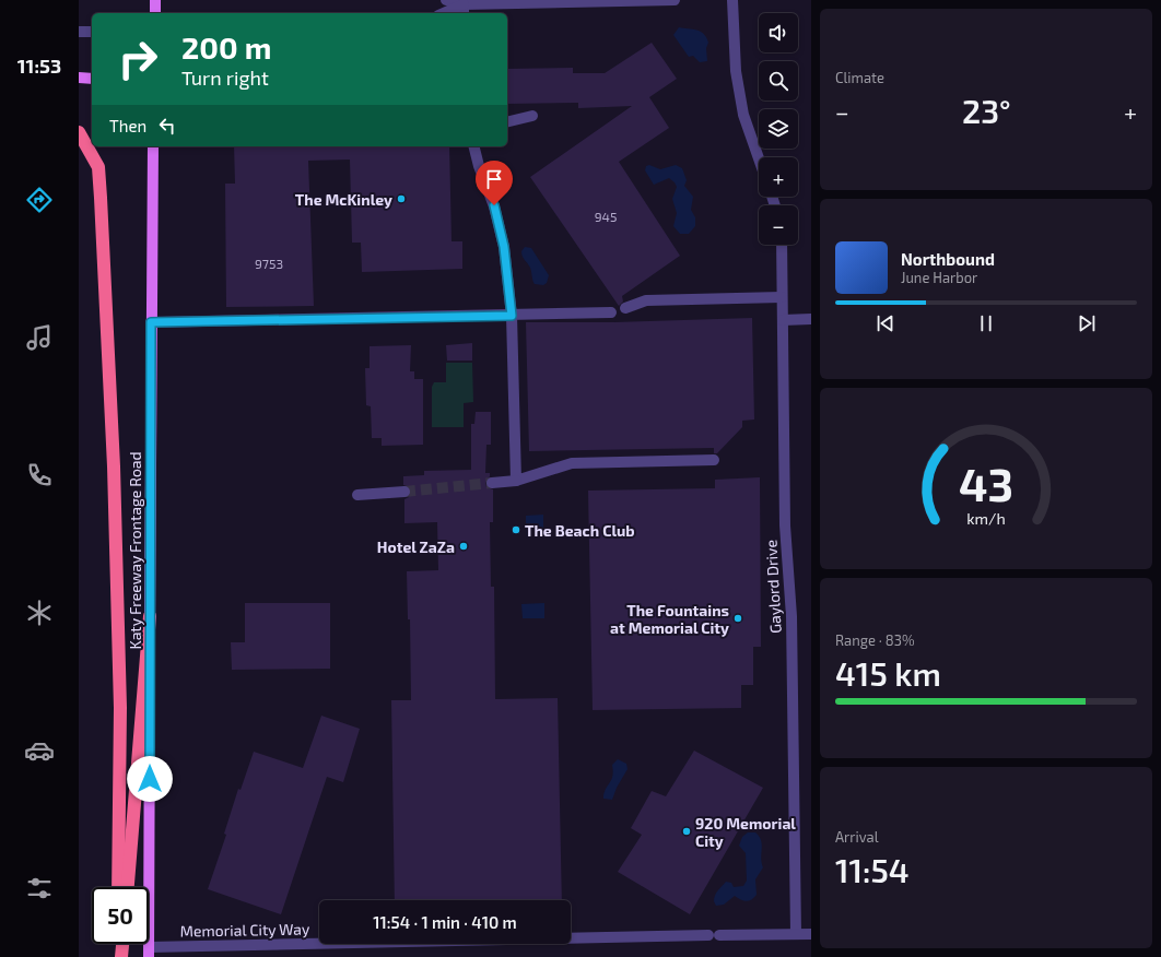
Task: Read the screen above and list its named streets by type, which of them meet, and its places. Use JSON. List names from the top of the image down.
{
  "streets": {
    "main road": ["Katy Freeway Frontage Road"],
    "street": ["Gaylord Drive", "Memorial City Way"]
  },
  "crossings": [
    ["Katy Freeway Frontage Road", "Memorial City Way"],
    ["Gaylord Drive", "Memorial City Way"]
  ],
  "places": [
    "The McKinley",
    "The Beach Club",
    "Hotel ZaZa",
    "The Fountains at Memorial City",
    "920 Memorial City"
  ],
  "house_numbers": ["945", "9753"],
  "page": {
    "tabs": "11:53",
    "tile": [
      "Climate",
      ["Range · 83%", "415 km"],
      ["Arrival", "11:54"]
    ],
    "map_buttons": ["+", "−"],
    "turn": ["200 m", "Turn right"],
    "heat": ["−", "23°", "+"],
    "then": "Then",
    "song": ["Northbound", "June Harbor"],
    "limit": "50",
    "trip": "11:54 · 1 min · 410 m",
    "gauge": ["43", "km/h"]
  }
}
